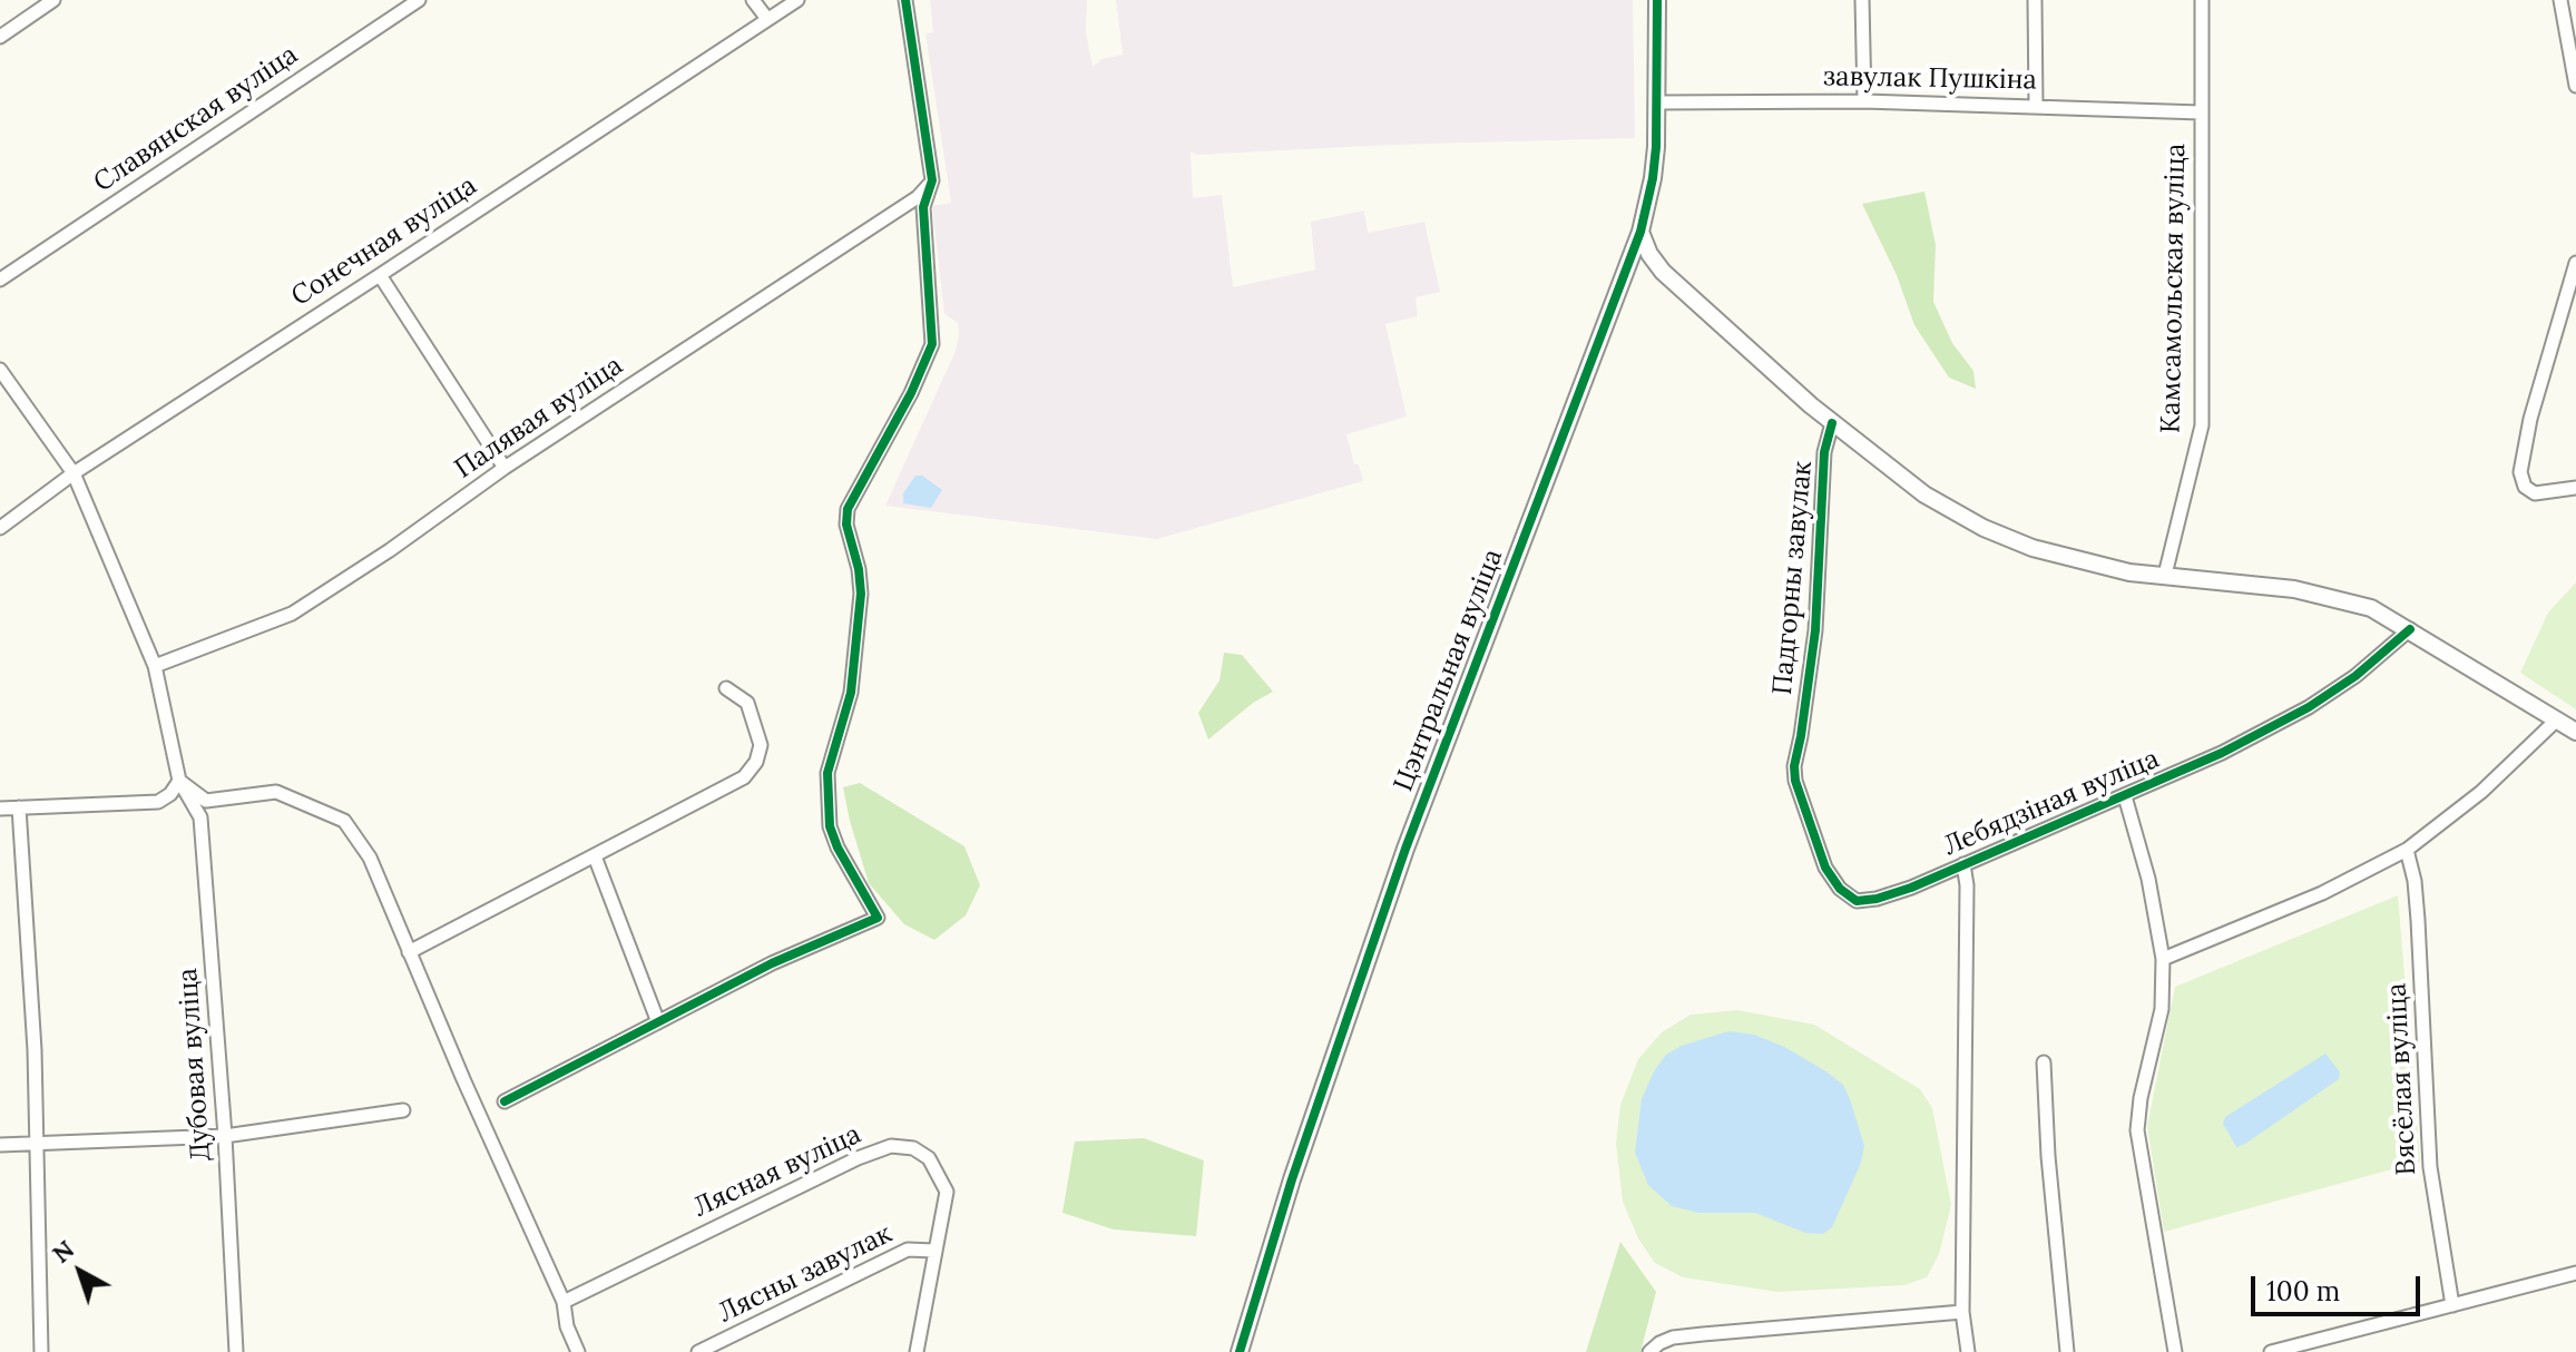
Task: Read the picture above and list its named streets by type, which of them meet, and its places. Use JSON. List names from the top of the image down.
{
  "streets": {
    "street": [
      "завулак Пушкіна",
      "Славянская вуліца",
      "Сонечная вуліца",
      "Камсамольская вуліца",
      "Палявая вуліца",
      "Падгорны завулак",
      "Цэнтральная вуліца",
      "Лебядзіная вуліца",
      "Дубовая вуліца",
      "Вясёлая вуліца",
      "Лясная вуліца",
      "Лясны завулак"
    ]
  },
  "crossings": [
    ["завулак Пушкіна", "Камсамольская вуліца"],
    ["завулак Пушкіна", "Цэнтральная вуліца"],
    ["Сонечная вуліца", "Дубовая вуліца"],
    ["Палявая вуліца", "Дубовая вуліца"],
    ["Падгорны завулак", "Лебядзіная вуліца"],
    ["Лясная вуліца", "Лясны завулак"]
  ],
  "scale_bar": "100 m",
  "north": "top left"
}
